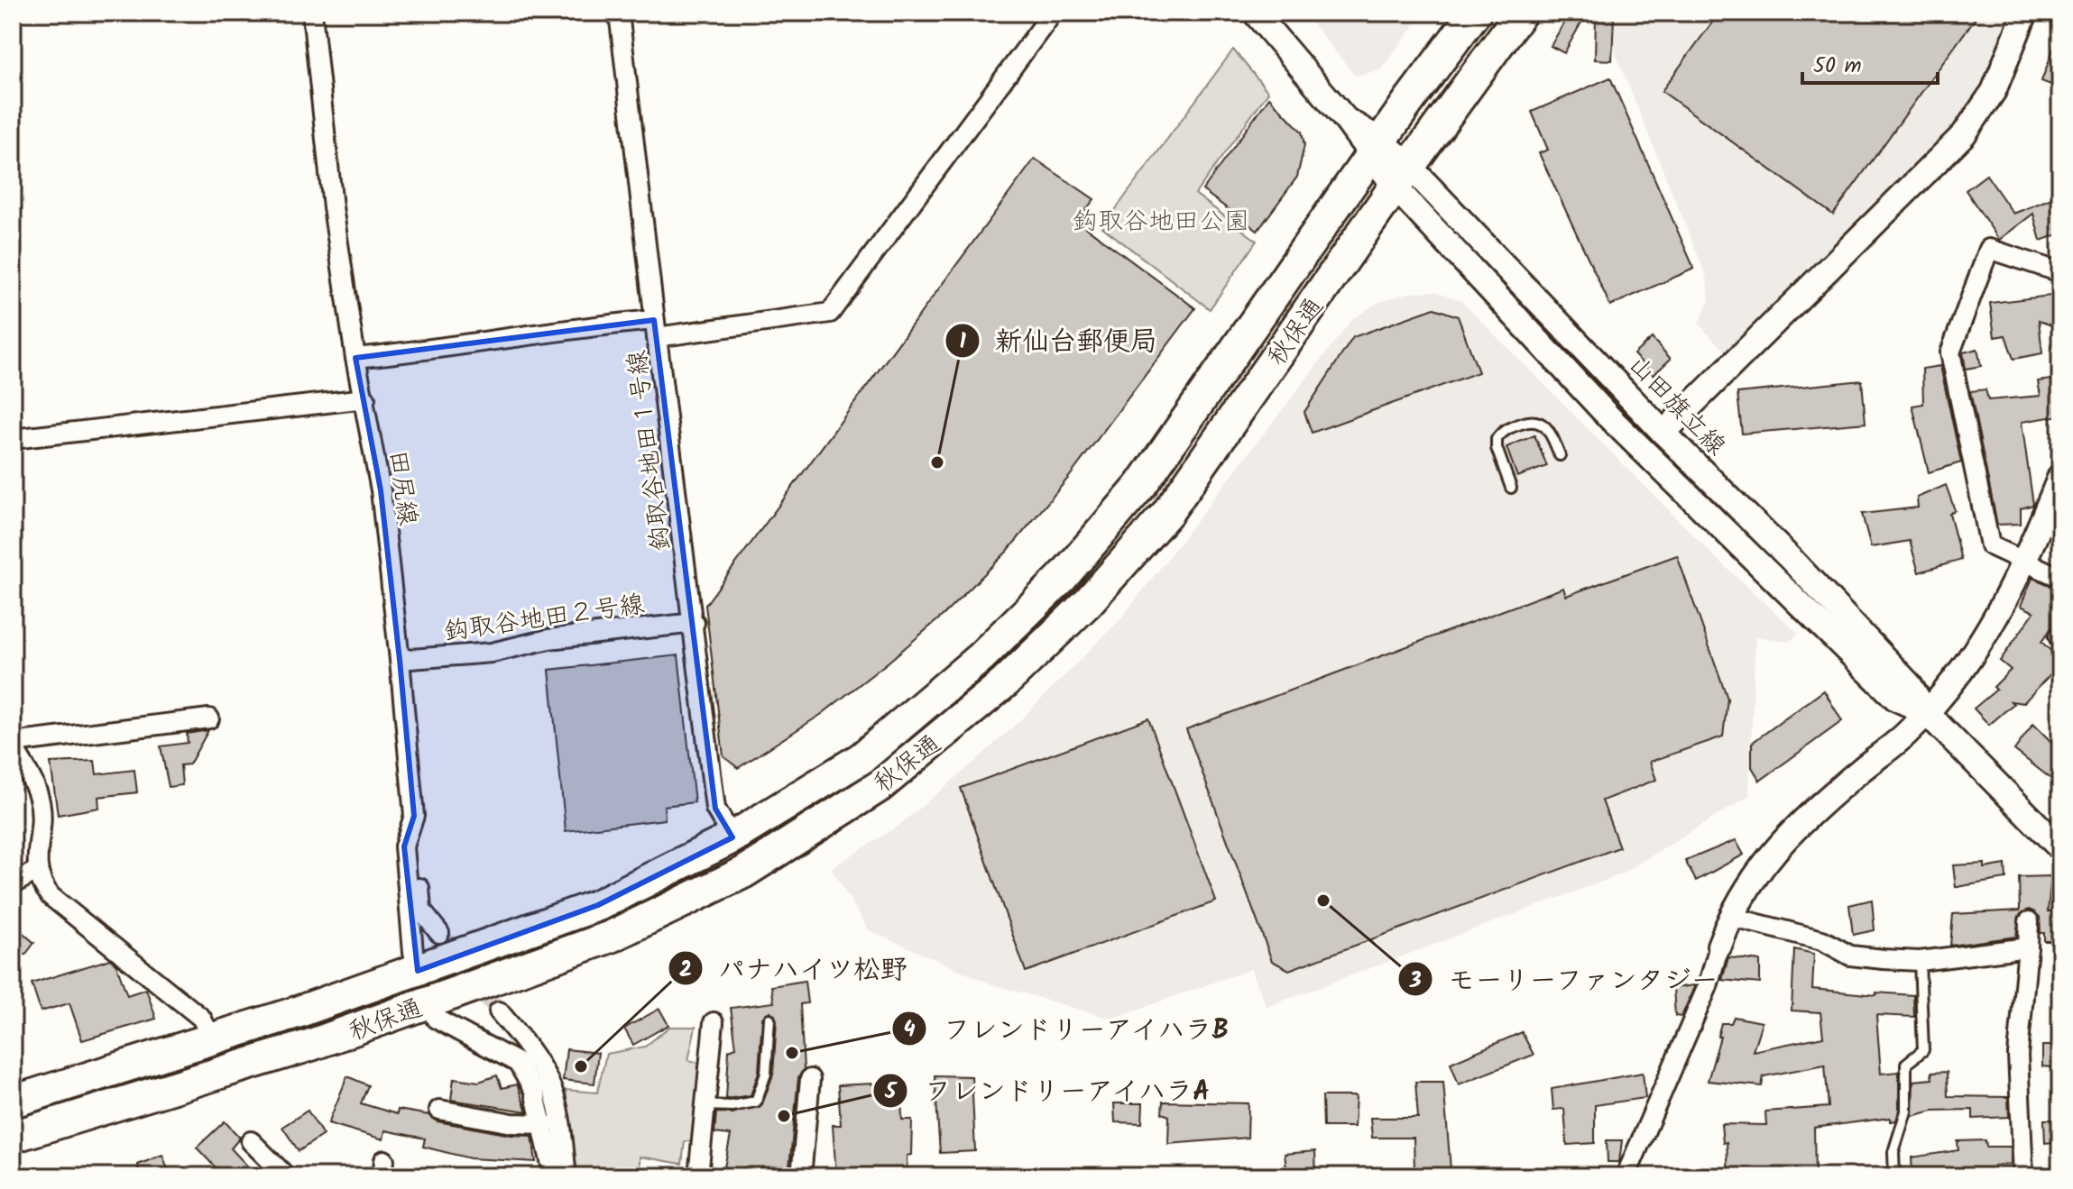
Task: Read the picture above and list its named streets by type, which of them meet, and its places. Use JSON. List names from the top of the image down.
{
  "streets": {
    "highway": ["秋保通"],
    "street": [
      "山田旗立線",
      "鈎取谷地田１号線",
      "田尻線",
      "鈎取谷地田２号線"
    ]
  },
  "crossings": [
    ["秋保通", "山田旗立線"],
    ["秋保通", "鈎取谷地田１号線"],
    ["秋保通", "田尻線"],
    ["鈎取谷地田１号線", "鈎取谷地田２号線"],
    ["田尻線", "鈎取谷地田２号線"]
  ],
  "parks": ["鈎取谷地田公園"],
  "places": [
    "新仙台郵便局",
    "モーリーファンタジー",
    "フレンドリーアイハラB",
    "パナハイツ松野",
    "フレンドリーアイハラA"
  ],
  "scale_bar": "50 m"
}
